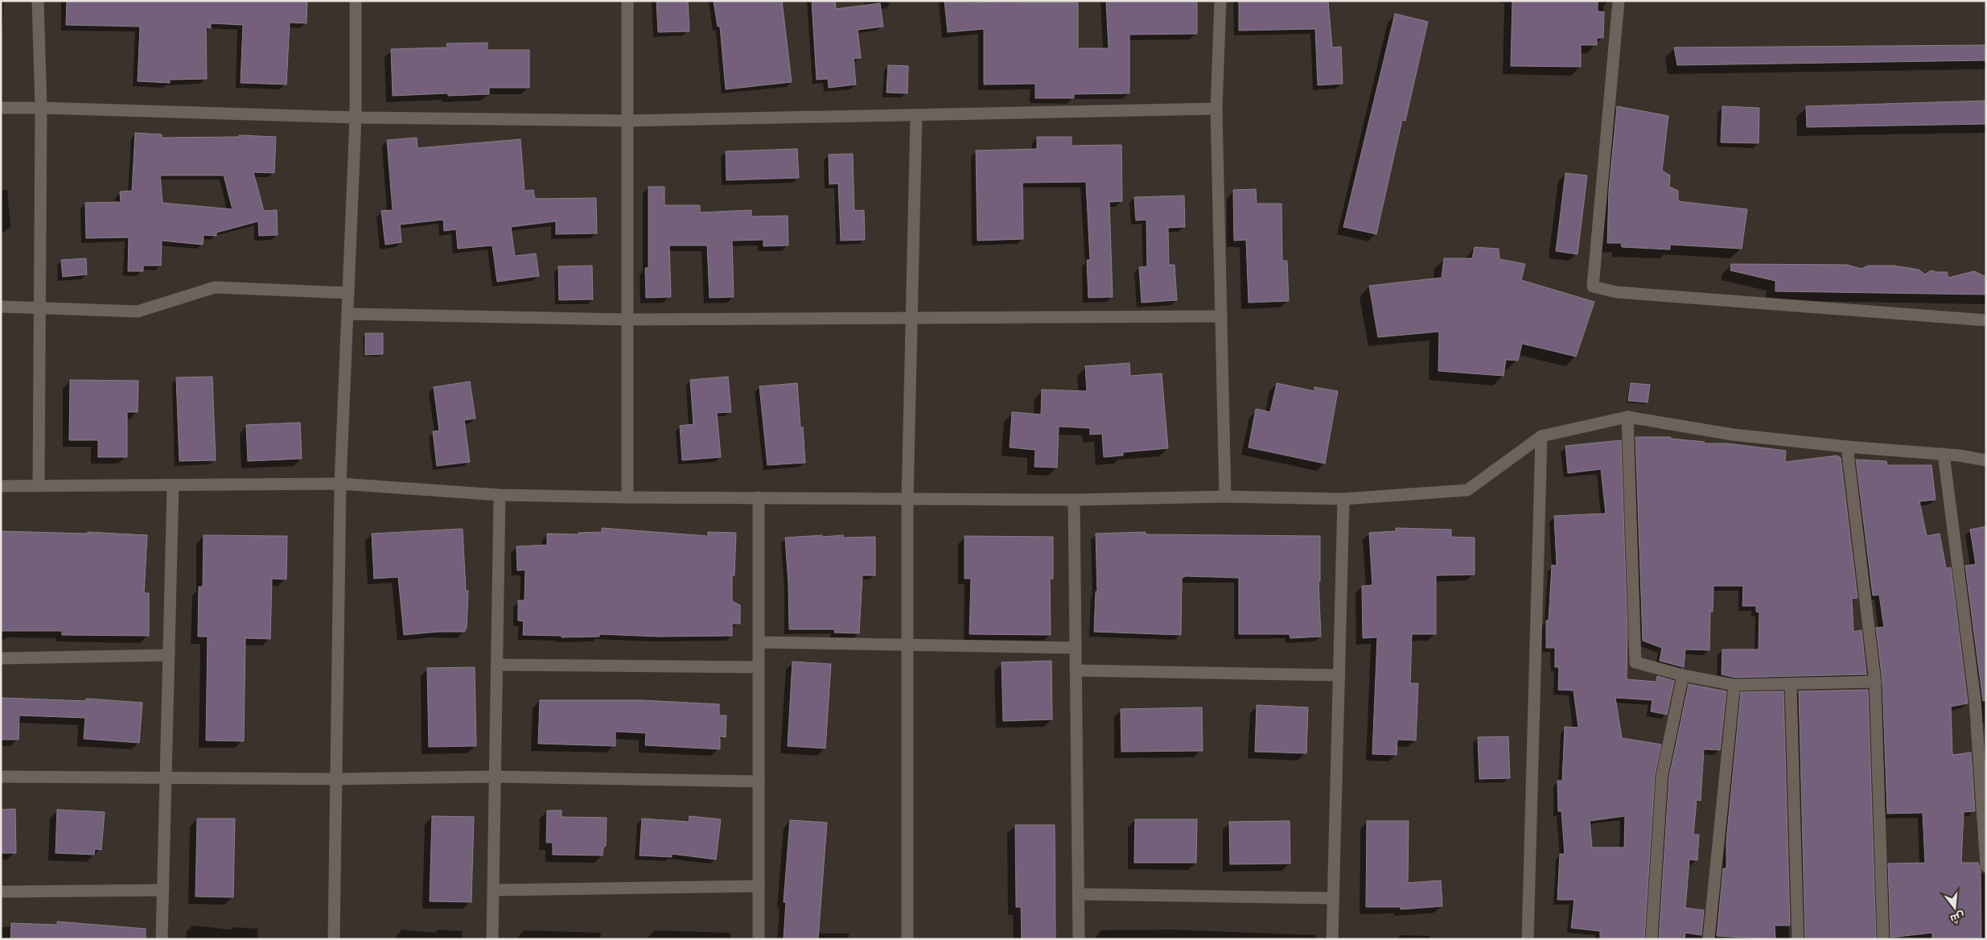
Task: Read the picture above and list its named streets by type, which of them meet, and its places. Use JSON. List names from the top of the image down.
{
  "north": "bottom"
}
